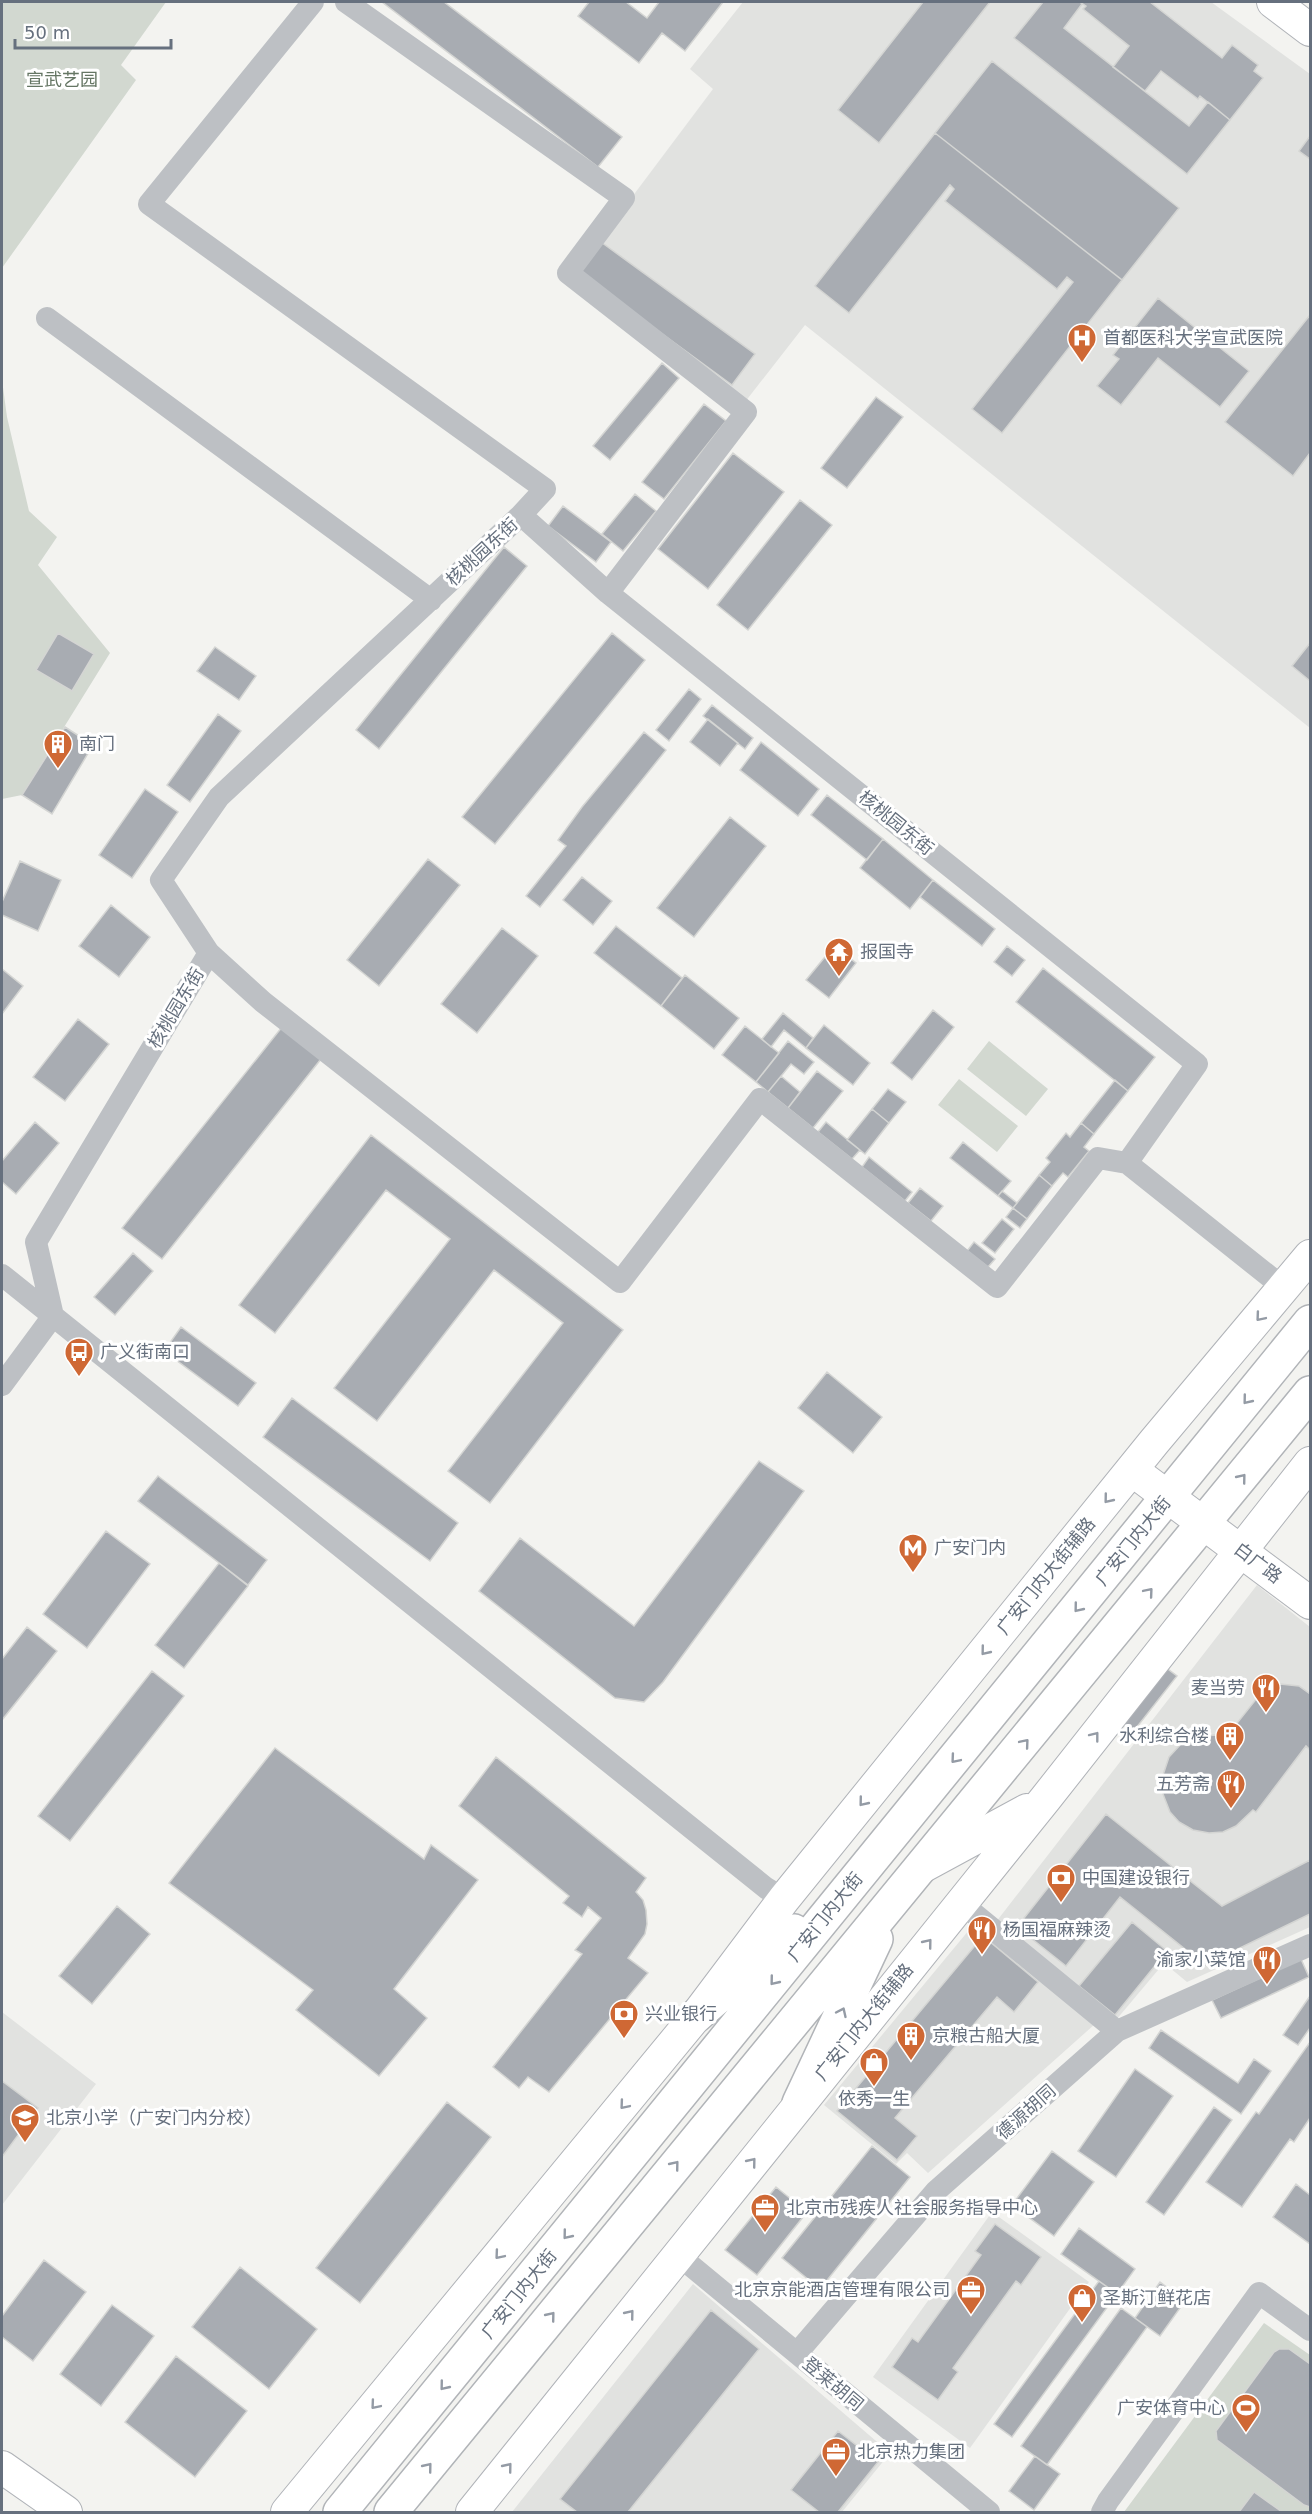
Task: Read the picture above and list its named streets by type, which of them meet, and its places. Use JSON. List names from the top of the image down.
{
  "streets": {
    "main road": ["广安门内大街"],
    "street": [
      "核桃园东街",
      "白广路",
      "广安门内大街辅路",
      "德源胡同",
      "登莱胡同"
    ]
  },
  "crossings": [
    ["广安门内大街", "白广路"],
    ["白广路", "广安门内大街辅路"],
    ["德源胡同", "登莱胡同"]
  ],
  "parks": ["宣武艺园"],
  "places": {
    "hospital": ["首都医科大学宣武医院"],
    "building": ["南门", "水利综合楼", "京粮古船大厦"],
    "temple": ["报国寺"],
    "bus stop": ["广义街南口"],
    "metro station": ["广安门内"],
    "restaurant": [
      "麦当劳",
      "五芳斋",
      "杨国福麻辣烫",
      "渝家小菜馆"
    ],
    "bank": ["中国建设银行", "兴业银行"],
    "shop": ["依秀一生", "圣斯汀鲜花店"],
    "school or university": ["北京小学（广安门内分校）"],
    "office": ["北京市残疾人社会服务指导中心", "北京京能酒店管理有限公司", "北京热力集团"],
    "sports": ["广安体育中心"]
  },
  "scale_bar": "50 m"
}
